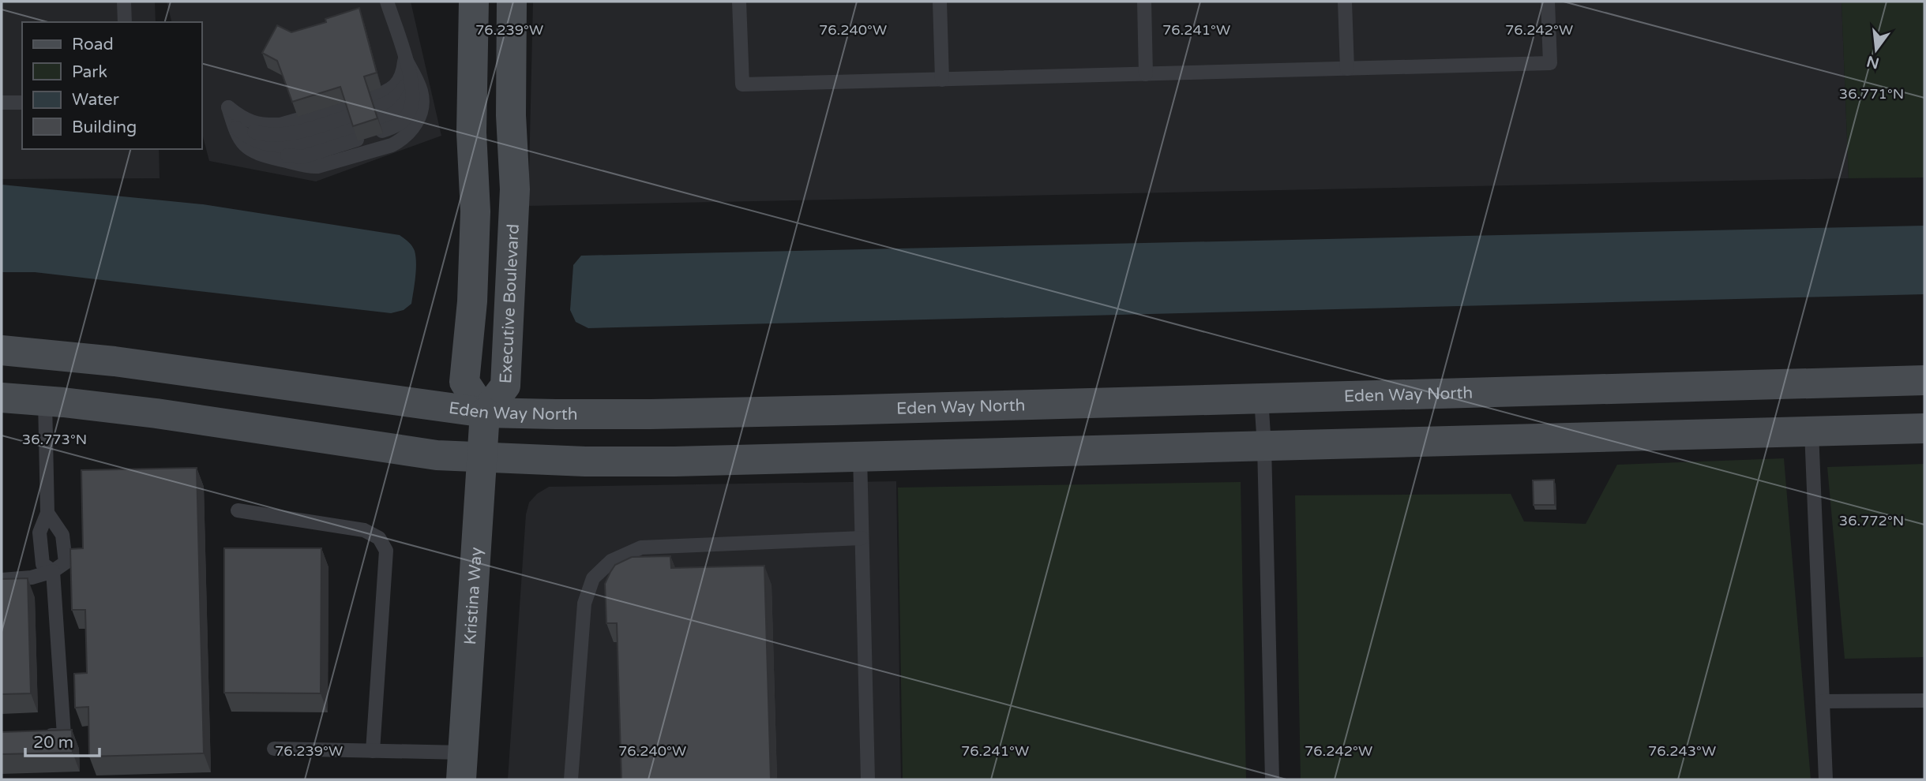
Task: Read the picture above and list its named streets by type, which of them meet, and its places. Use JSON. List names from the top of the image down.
{
  "streets": {
    "street": ["Executive Boulevard", "Eden Way North", "Kristina Way"]
  },
  "crossings": [
    ["Executive Boulevard", "Eden Way North"],
    ["Executive Boulevard", "Kristina Way"],
    ["Eden Way North", "Kristina Way"]
  ],
  "legend": [
    "Road",
    "Park",
    "Water",
    "Building"
  ],
  "scale_bar": "20 m",
  "north": "bottom",
  "coordinates": [
    "76.239°W",
    "76.240°W",
    "76.241°W",
    "76.242°W",
    "36.771°N",
    "36.773°N",
    "36.772°N",
    "76.243°W"
  ]
}
